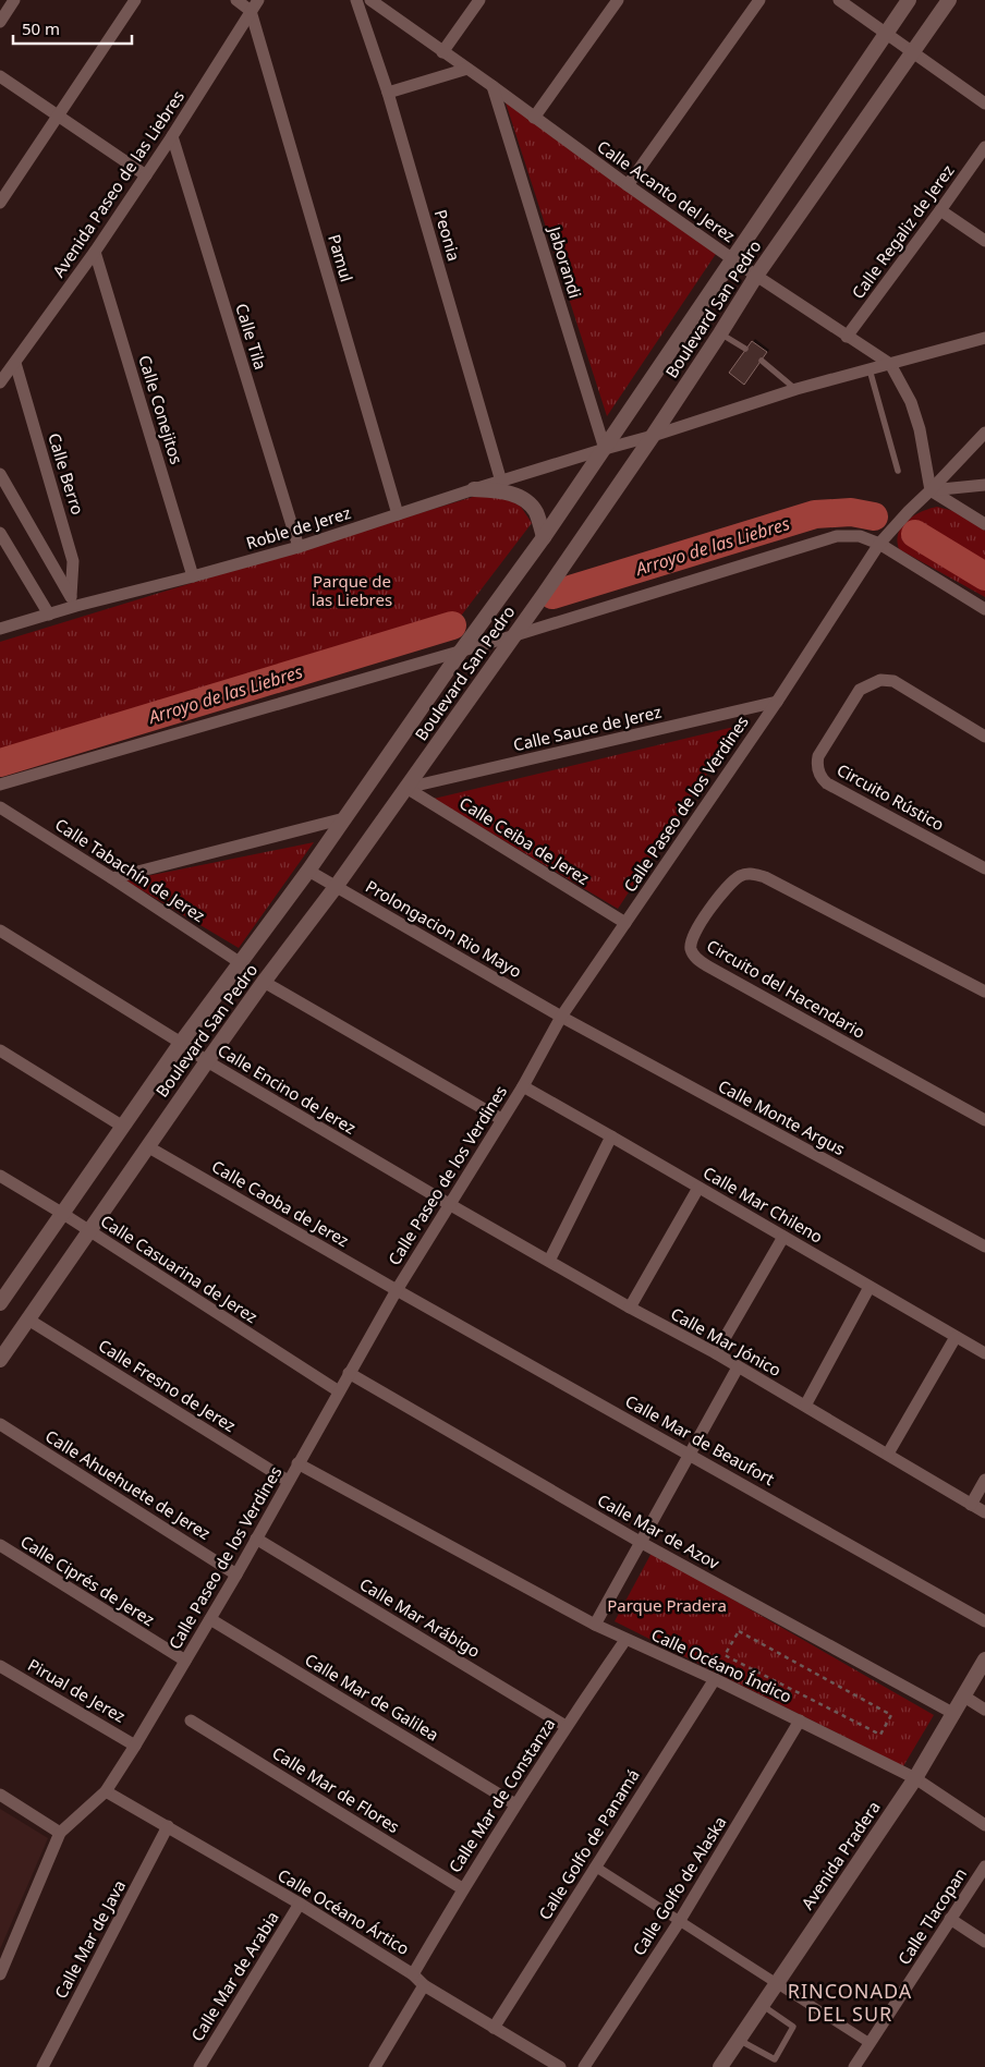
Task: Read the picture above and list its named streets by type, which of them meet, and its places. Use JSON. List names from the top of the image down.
{
  "streets": {
    "street": [
      "Avenida Paseo de las Liebres",
      "Calle Acanto del Jerez",
      "Calle Regaliz de Jerez",
      "Peonia",
      "Pamul",
      "Jaborandi",
      "Boulevard San Pedro",
      "Calle Tila",
      "Calle Conejitos",
      "Calle Berro",
      "Roble de Jerez",
      "Calle Sauce de Jerez",
      "Circuito Rústico",
      "Calle Paseo de los Verdines",
      "Calle Ceiba de Jerez",
      "Calle Tabachín de Jerez",
      "Prolongacion Rio Mayo",
      "Circuito del Hacendario",
      "Calle Encino de Jerez",
      "Calle Monte Argus",
      "Calle Caoba de Jerez",
      "Calle Mar Chileno",
      "Calle Casuarina de Jerez",
      "Calle Mar Jónico",
      "Calle Fresno de Jerez",
      "Calle Mar de Beaufort",
      "Calle Ahuehuete de Jerez",
      "Calle Mar de Azov",
      "Calle Ciprés de Jerez",
      "Calle Mar Arábigo",
      "Calle Océano Índico",
      "Pirual de Jerez",
      "Calle Mar de Galilea",
      "Calle Mar de Flores",
      "Calle Mar de Constanza",
      "Calle Golfo de Panamá",
      "Avenida Pradera",
      "Calle Golfo de Alaska",
      "Calle Océano Ártico",
      "Calle Tlacopan",
      "Calle Mar de Java",
      "Calle Mar de Arabia"
    ]
  },
  "crossings": [
    ["Avenida Paseo de las Liebres", "Pamul"],
    ["Avenida Paseo de las Liebres", "Calle Tila"],
    ["Avenida Paseo de las Liebres", "Calle Conejitos"],
    ["Avenida Paseo de las Liebres", "Calle Berro"],
    ["Calle Acanto del Jerez", "Calle Regaliz de Jerez"],
    ["Calle Acanto del Jerez", "Jaborandi"],
    ["Calle Acanto del Jerez", "Boulevard San Pedro"],
    ["Calle Acanto del Jerez", "Roble de Jerez"],
    ["Calle Acanto del Jerez", "Calle Paseo de los Verdines"],
    ["Peonia", "Roble de Jerez"],
    ["Pamul", "Roble de Jerez"],
    ["Jaborandi", "Boulevard San Pedro"],
    ["Jaborandi", "Roble de Jerez"],
    ["Boulevard San Pedro", "Roble de Jerez"],
    ["Boulevard San Pedro", "Calle Sauce de Jerez"],
    ["Boulevard San Pedro", "Calle Ceiba de Jerez"],
    ["Boulevard San Pedro", "Calle Tabachín de Jerez"],
    ["Boulevard San Pedro", "Prolongacion Rio Mayo"],
    ["Boulevard San Pedro", "Calle Encino de Jerez"],
    ["Boulevard San Pedro", "Calle Caoba de Jerez"],
    ["Boulevard San Pedro", "Calle Casuarina de Jerez"],
    ["Boulevard San Pedro", "Calle Fresno de Jerez"],
    ["Calle Tila", "Roble de Jerez"],
    ["Calle Conejitos", "Roble de Jerez"],
    ["Calle Berro", "Roble de Jerez"],
    ["Calle Sauce de Jerez", "Calle Paseo de los Verdines"],
    ["Calle Sauce de Jerez", "Calle Ceiba de Jerez"],
    ["Calle Paseo de los Verdines", "Calle Ceiba de Jerez"],
    ["Calle Paseo de los Verdines", "Prolongacion Rio Mayo"],
    ["Calle Paseo de los Verdines", "Calle Encino de Jerez"],
    ["Calle Paseo de los Verdines", "Calle Monte Argus"],
    ["Calle Paseo de los Verdines", "Calle Caoba de Jerez"],
    ["Calle Paseo de los Verdines", "Calle Mar Chileno"],
    ["Calle Paseo de los Verdines", "Calle Casuarina de Jerez"],
    ["Calle Paseo de los Verdines", "Calle Mar Jónico"],
    ["Calle Paseo de los Verdines", "Calle Fresno de Jerez"],
    ["Calle Paseo de los Verdines", "Calle Mar de Beaufort"],
    ["Calle Paseo de los Verdines", "Calle Ahuehuete de Jerez"],
    ["Calle Paseo de los Verdines", "Calle Mar de Azov"],
    ["Calle Paseo de los Verdines", "Calle Ciprés de Jerez"],
    ["Calle Paseo de los Verdines", "Calle Mar Arábigo"],
    ["Calle Paseo de los Verdines", "Calle Océano Índico"],
    ["Calle Paseo de los Verdines", "Pirual de Jerez"],
    ["Calle Paseo de los Verdines", "Calle Mar de Galilea"],
    ["Calle Paseo de los Verdines", "Calle Océano Ártico"],
    ["Prolongacion Rio Mayo", "Calle Monte Argus"],
    ["Calle Encino de Jerez", "Calle Mar Jónico"],
    ["Calle Caoba de Jerez", "Calle Mar de Beaufort"],
    ["Calle Mar de Azov", "Avenida Pradera"],
    ["Calle Mar Arábigo", "Calle Mar de Constanza"],
    ["Calle Océano Índico", "Calle Mar de Constanza"],
    ["Calle Océano Índico", "Calle Golfo de Panamá"],
    ["Calle Océano Índico", "Avenida Pradera"],
    ["Calle Océano Índico", "Calle Golfo de Alaska"],
    ["Calle Mar de Galilea", "Calle Mar de Constanza"],
    ["Calle Mar de Flores", "Calle Mar de Constanza"],
    ["Calle Mar de Constanza", "Calle Océano Ártico"],
    ["Calle Golfo de Panamá", "Calle Océano Ártico"],
    ["Calle Océano Ártico", "Calle Mar de Java"],
    ["Calle Océano Ártico", "Calle Mar de Arabia"]
  ],
  "districts": ["RINCONADA DEL SUR"],
  "water": ["Arroyo de las Liebres"],
  "parks": ["Parque de las Liebres", "Parque Pradera"],
  "scale_bar": "50 m"
}
